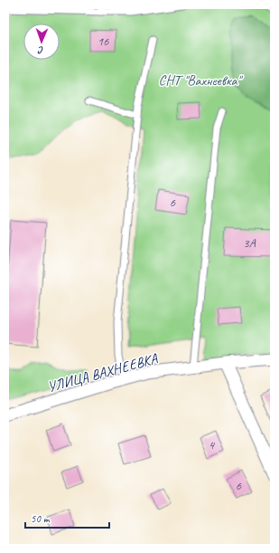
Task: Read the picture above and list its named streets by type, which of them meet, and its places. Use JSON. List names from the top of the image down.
{
  "streets": {
    "street": ["УЛИЦА ВАХНЕЕВКА"]
  },
  "parks": ["СНТ \"Вахнеевка\""],
  "house_numbers": [
    "16",
    "6",
    "3А",
    "4",
    "6"
  ],
  "scale_bar": "50 m",
  "north": "bottom"
}
